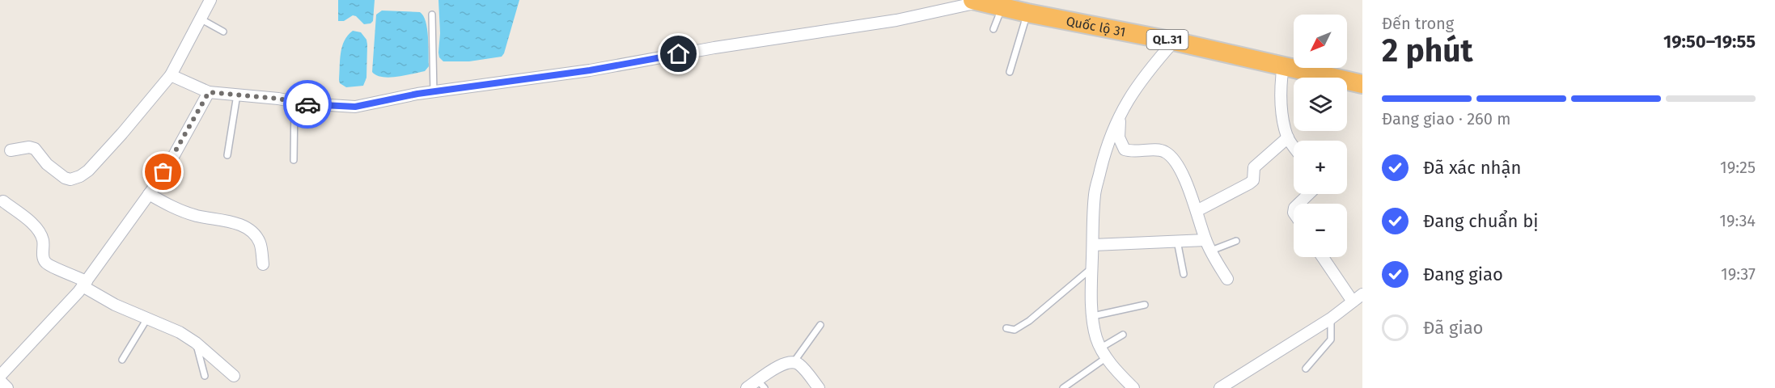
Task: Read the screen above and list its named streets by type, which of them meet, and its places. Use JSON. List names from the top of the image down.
{
  "streets": {
    "highway": ["Quốc lộ 31", "QL.31"]
  },
  "north": "bottom left",
  "page": {
    "heading": ["2 phút", "Đến trong", "19:50–19:55"],
    "map_buttons": ["+", "−"],
    "bar": "Đang giao · 260 m",
    "list": [
      ["Đã xác nhận", "19:25"],
      ["Đang chuẩn bị", "19:34"],
      ["Đang giao", "19:37"],
      "Đã giao"
    ]
  }
}
